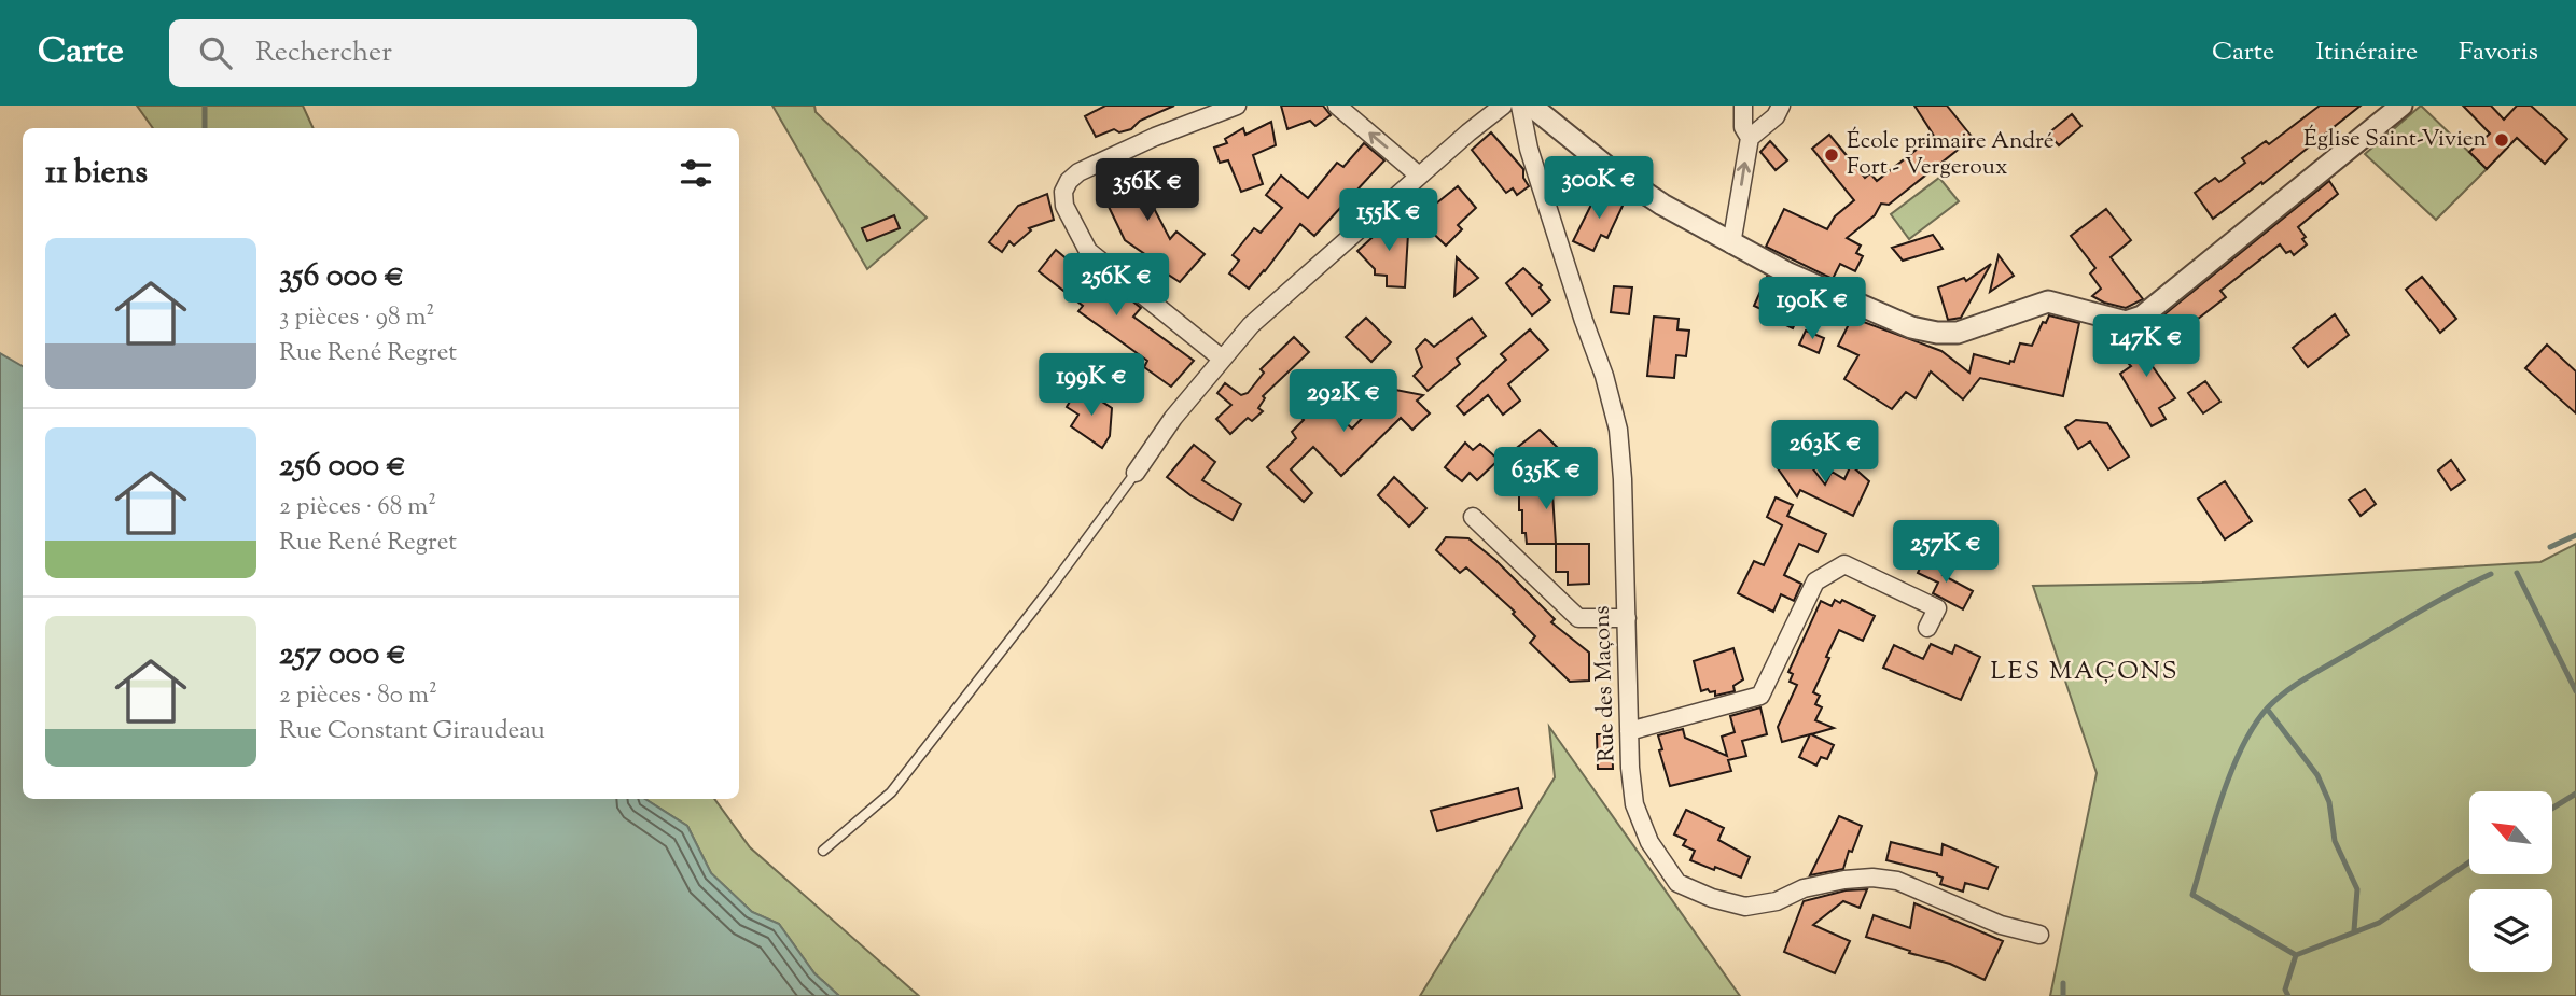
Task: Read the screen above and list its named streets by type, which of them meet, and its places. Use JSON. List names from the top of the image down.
{
  "streets": {
    "street": ["Rue des Maçons"]
  },
  "districts": ["LES MAÇONS"],
  "places": ["Église Saint-Vivien", "École primaire André Fort - Vergeroux"],
  "north": "top left",
  "page": {
    "header": "Carte",
    "search": "Rechercher",
    "nav": ["Carte", "Itinéraire", "Favoris"],
    "heading": "11 biens",
    "price": [
      "300K €",
      "356K €",
      "155K €",
      "256K €",
      "190K €",
      "147K €",
      "199K €",
      "292K €",
      "263K €",
      "635K €",
      "257K €"
    ],
    "list": [
      {
        "name": "356 000 €",
        "note": "3 pièces · 98 m² · Rue René Regret"
      },
      {
        "name": "256 000 €",
        "note": "2 pièces · 68 m² · Rue René Regret"
      },
      {
        "name": "257 000 €",
        "note": "2 pièces · 80 m² · Rue Constant Giraudeau"
      }
    ]
  }
}
